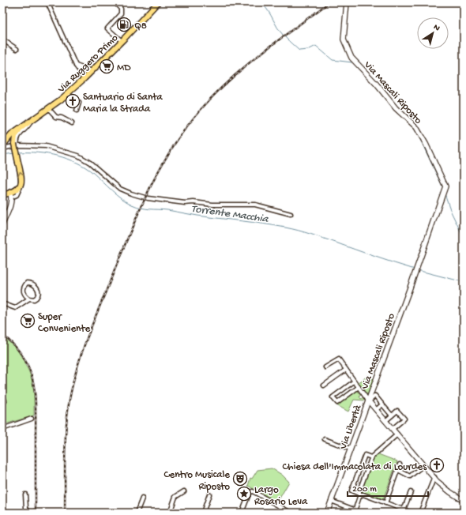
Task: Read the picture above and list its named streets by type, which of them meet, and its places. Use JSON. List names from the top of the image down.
{
  "streets": {
    "main road": ["Via Ruggero Primo"],
    "street": ["Via Mascali Riposto", "Via Libertà"]
  },
  "crossings": [
    ["Via Mascali Riposto", "Via Libertà"]
  ],
  "water": ["Torrente Macchia"],
  "places": {
    "fuel station": ["Q8"],
    "supermarket": ["MD", "Super Conveniente"],
    "church": ["Santuario di Santa Maria la Strada", "Chiesa dell'Immacolata di Lourdes"],
    "theatre": ["Centro Musicale Riposto"],
    "place": ["Largo Rosario Leva"]
  },
  "scale_bar": "200 m",
  "north": "top right"
}
